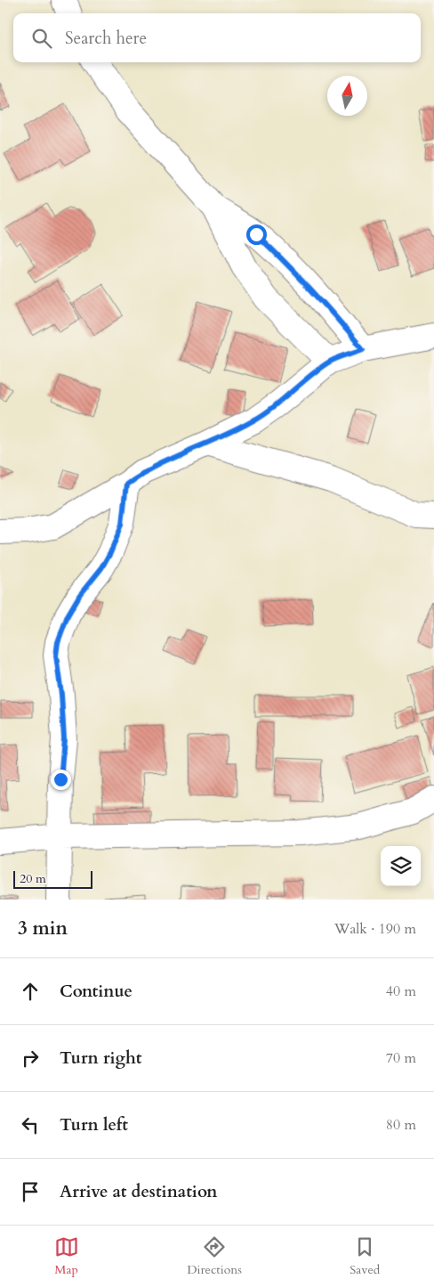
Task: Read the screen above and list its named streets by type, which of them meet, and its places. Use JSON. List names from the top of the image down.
{
  "scale_bar": "20 m",
  "north": "top",
  "page": {
    "search": "Search here",
    "scale": "20 m",
    "heading": ["3 min", "Walk · 190 m"],
    "list": [
      ["Continue", "40 m"],
      ["Turn right", "70 m"],
      ["Turn left", "80 m"],
      "Arrive at destination"
    ],
    "nav": ["Map", "Directions", "Saved"]
  }
}
